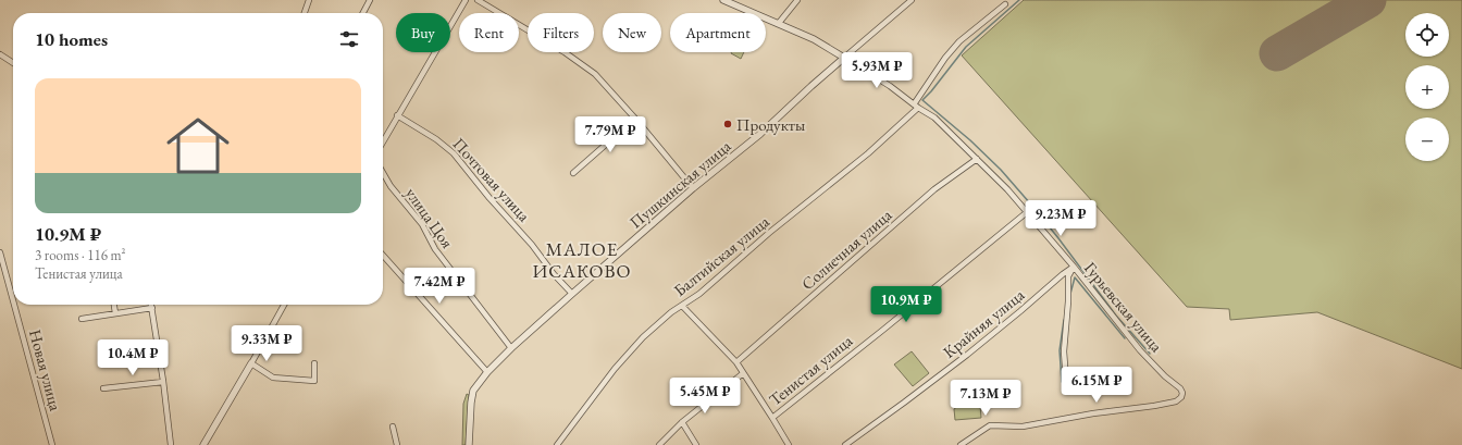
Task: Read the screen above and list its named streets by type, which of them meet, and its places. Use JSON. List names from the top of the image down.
{
  "streets": {
    "street": [
      "Почтовая улица",
      "Пушкинская улица",
      "улица Цоя",
      "Солнечная улица",
      "Балтийская улица",
      "Гурьевская улица",
      "Крайняя улица",
      "Новая улица",
      "Тенистая улица"
    ]
  },
  "crossings": [
    ["Почтовая улица", "Пушкинская улица"],
    ["Пушкинская улица", "улица Цоя"],
    ["Пушкинская улица", "Гурьевская улица"],
    ["Солнечная улица", "Гурьевская улица"],
    ["Балтийская улица", "Гурьевская улица"],
    ["Гурьевская улица", "Крайняя улица"],
    ["Гурьевская улица", "Тенистая улица"]
  ],
  "districts": ["МАЛОЕ ИСАКОВО"],
  "places": ["Продукты"],
  "page": {
    "map_buttons": ["+", "−"],
    "chip": [
      "Buy",
      "Rent",
      "Filters",
      "New",
      "Apartment"
    ],
    "heading": "10 homes",
    "price": [
      "5.93M ₽",
      "7.79M ₽",
      "9.23M ₽",
      "7.42M ₽",
      "10.9M ₽",
      "9.33M ₽",
      "10.4M ₽",
      "6.15M ₽",
      "5.45M ₽",
      "7.13M ₽"
    ],
    "list": [
      {
        "name": "10.9M ₽",
        "note": "3 rooms · 116 m² · Тенистая улица"
      }
    ]
  }
}
